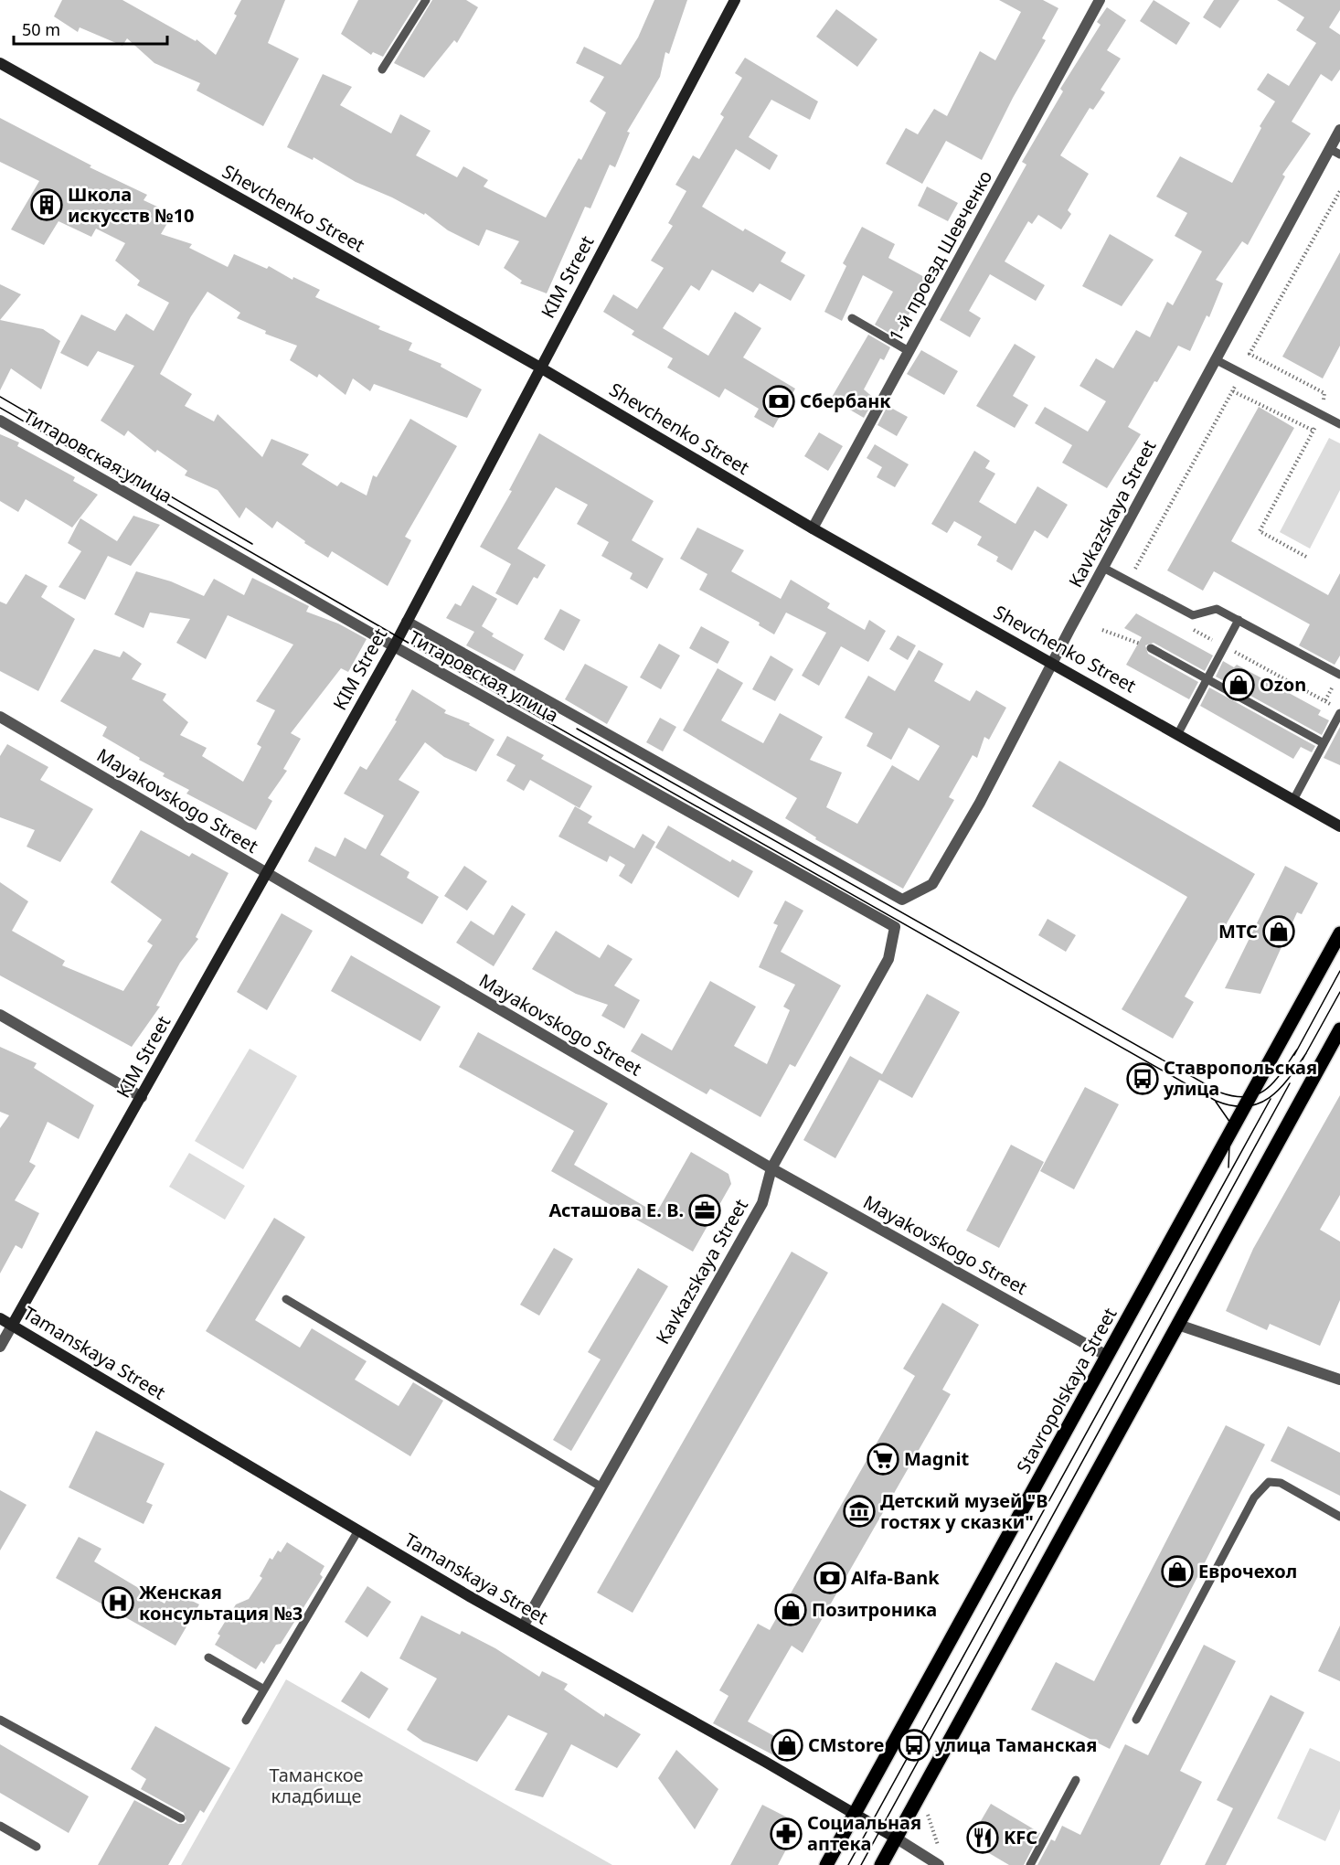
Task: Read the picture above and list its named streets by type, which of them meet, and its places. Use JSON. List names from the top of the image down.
{
  "streets": {
    "main road": ["Stavropolskaya Street"],
    "street": [
      "Shevchenko Street",
      "1-й проезд Шевченко",
      "KIM Street",
      "Титаровская улица",
      "Kavkazskaya Street",
      "Mayakovskogo Street",
      "Tamanskaya Street"
    ]
  },
  "crossings": [
    ["Shevchenko Street", "1-й проезд Шевченко"],
    ["Shevchenko Street", "KIM Street"],
    ["Shevchenko Street", "Kavkazskaya Street"],
    ["KIM Street", "Титаровская улица"],
    ["KIM Street", "Mayakovskogo Street"],
    ["KIM Street", "Tamanskaya Street"],
    ["Титаровская улица", "Kavkazskaya Street"],
    ["Kavkazskaya Street", "Mayakovskogo Street"],
    ["Kavkazskaya Street", "Tamanskaya Street"],
    ["Mayakovskogo Street", "Stavropolskaya Street"],
    ["Tamanskaya Street", "Stavropolskaya Street"]
  ],
  "parks": ["Таманское кладбище"],
  "places": {
    "building": ["Школа искусств №10"],
    "bank": ["Сбербанк", "Alfa-Bank"],
    "shop": [
      "Ozon",
      "МТС",
      "Еврочехол",
      "Позитроника",
      "CMstore"
    ],
    "bus stop": ["Ставропольская улица", "улица Таманская"],
    "office": ["Асташова Е. В."],
    "supermarket": ["Magnit"],
    "museum": ["Детский музей \"В гостях у сказки\""],
    "hospital": ["Женская консультация №3"],
    "pharmacy": ["Социальная аптека"],
    "restaurant": ["KFC"]
  },
  "scale_bar": "50 m"
}
